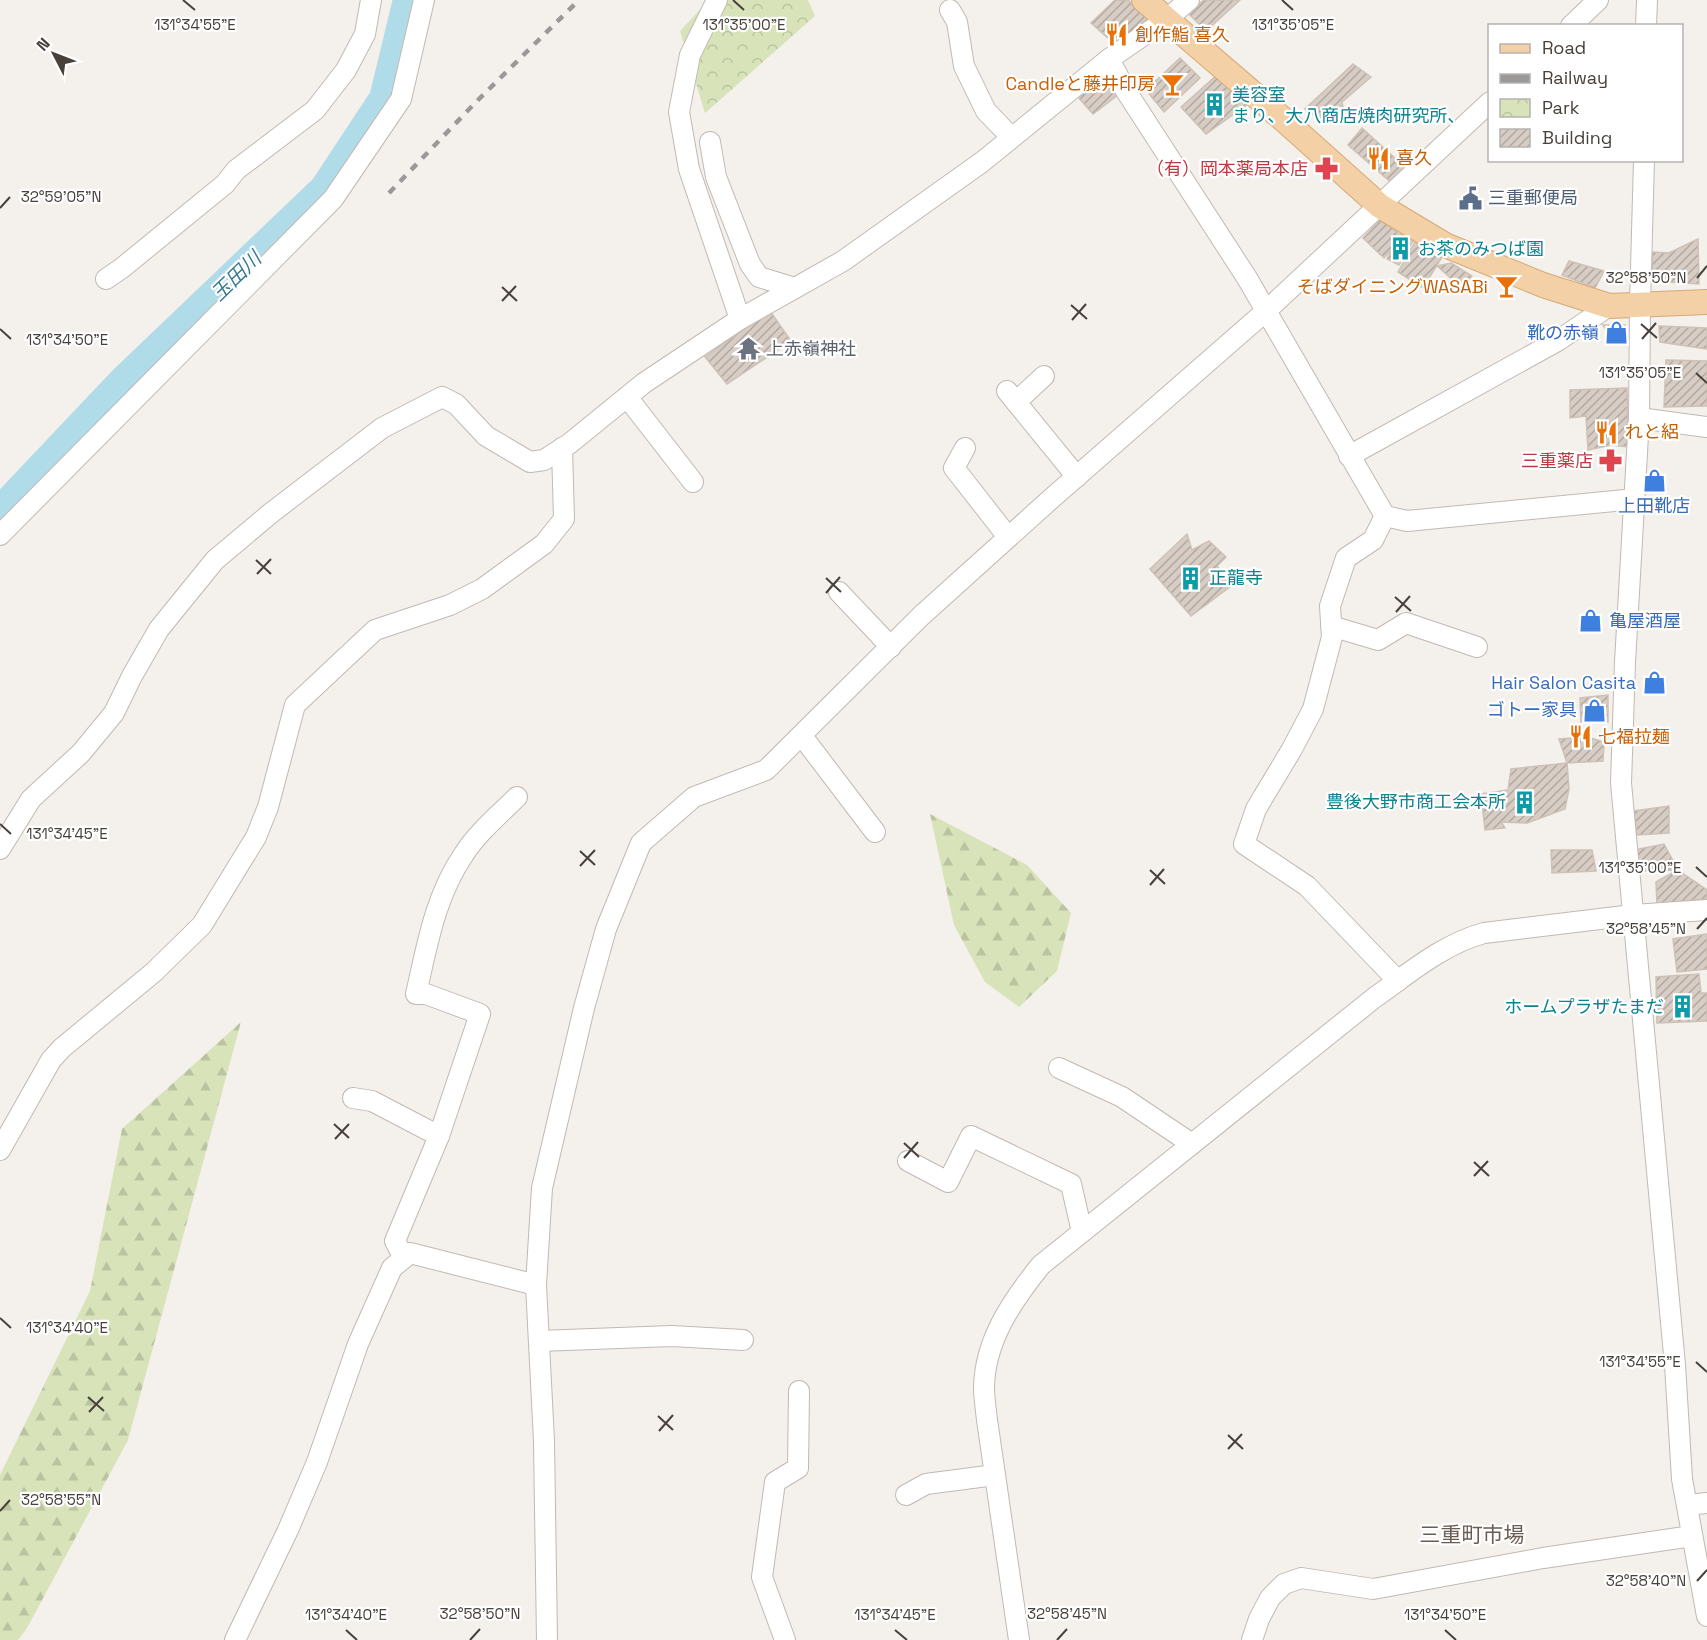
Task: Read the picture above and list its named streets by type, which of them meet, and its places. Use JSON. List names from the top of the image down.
{
  "districts": ["三重町市場"],
  "water": ["玉田川"],
  "places": {
    "restaurant": [
      "創作鮨 喜久",
      "喜久",
      "れと絽",
      "七福拉麺"
    ],
    "bar": ["Candleと藤井印房", "そばダイニングWASABi"],
    "building": [
      "美容室 まり、大八商店焼肉研究所、",
      "お茶のみつば園",
      "正龍寺",
      "豊後大野市商工会本所",
      "ホームプラザたまだ"
    ],
    "pharmacy": ["（有）岡本薬局本店", "三重薬店"],
    "public building": ["三重郵便局"],
    "shop": [
      "靴の赤嶺",
      "上田靴店",
      "亀屋酒屋",
      "Hair Salon Casita",
      "ゴトー家具"
    ],
    "temple": ["上赤嶺神社"]
  },
  "legend": [
    "Road",
    "Railway",
    "Park",
    "Building"
  ],
  "north": "top left",
  "coordinates": [
    "131°34'55\"E",
    "131°35'00\"E",
    "131°35'05\"E",
    "32°59'05\"N",
    "32°58'50\"N",
    "131°34'50\"E",
    "131°34'45\"E",
    "32°58'45\"N",
    "131°34'40\"E",
    "32°58'55\"N",
    "32°58'40\"N"
  ]
}
